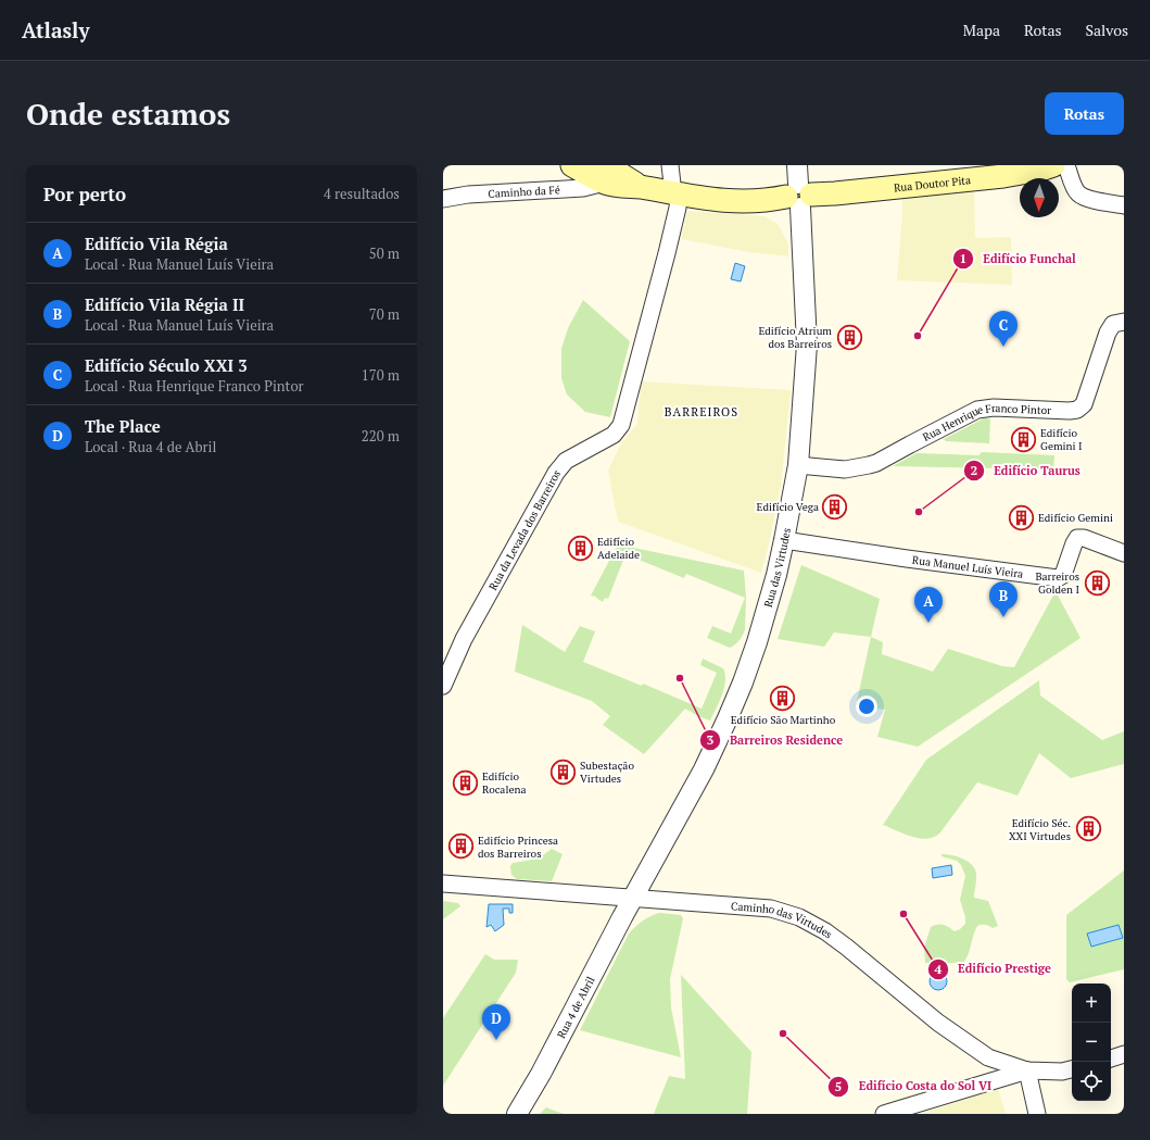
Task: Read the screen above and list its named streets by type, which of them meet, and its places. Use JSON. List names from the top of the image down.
{
  "streets": {
    "main road": ["Rua Doutor Pita"],
    "street": [
      "Caminho da Fé",
      "Rua Henrique Franco Pintor",
      "Rua da Levada dos Barreiros",
      "Rua Manuel Luís Vieira",
      "Rua das Virtudes",
      "Caminho das Virtudes",
      "Rua 4 de Abril"
    ]
  },
  "crossings": [
    ["Rua Doutor Pita", "Caminho da Fé"],
    ["Rua Doutor Pita", "Rua da Levada dos Barreiros"],
    ["Rua Doutor Pita", "Rua das Virtudes"],
    ["Rua Henrique Franco Pintor", "Rua das Virtudes"],
    ["Rua Manuel Luís Vieira", "Rua das Virtudes"],
    ["Rua das Virtudes", "Caminho das Virtudes"],
    ["Rua das Virtudes", "Rua 4 de Abril"],
    ["Caminho das Virtudes", "Rua 4 de Abril"]
  ],
  "districts": ["BARREIROS"],
  "places": {
    "other": [
      "Edifício Funchal",
      "Edifício Taurus",
      "Barreiros Residence",
      "Edifício Prestige",
      "Edifício Costa do Sol VI"
    ],
    "building": [
      "Edifício Atrium dos Barreiros",
      "Edifício Gemini I",
      "Edifício Vega",
      "Edifício Gemini",
      "Edifício Adelaide",
      "Barreiros Golden I",
      "Edifício São Martinho",
      "Subestação Virtudes",
      "Edifício Rocalena",
      "Edifício Séc. XXI Virtudes",
      "Edifício Princesa dos Barreiros"
    ]
  },
  "north": "bottom",
  "page": {
    "header": "Atlasly",
    "nav": ["Mapa", "Rotas", "Salvos"],
    "buttons": "Rotas",
    "title": "Onde estamos",
    "heading": ["Por perto", "4 resultados"],
    "list": [
      {
        "mark": "A",
        "name": "Edifício Vila Régia",
        "note": "Local · Rua Manuel Luís Vieira",
        "value": "50 m"
      },
      {
        "mark": "B",
        "name": "Edifício Vila Régia II",
        "note": "Local · Rua Manuel Luís Vieira",
        "value": "70 m"
      },
      {
        "mark": "C",
        "name": "Edifício Século XXI 3",
        "note": "Local · Rua Henrique Franco Pintor",
        "value": "170 m"
      },
      {
        "mark": "D",
        "name": "The Place",
        "note": "Local · Rua 4 de Abril",
        "value": "220 m"
      }
    ],
    "pins": [
      "C",
      "B",
      "A",
      "D"
    ],
    "map_buttons": ["+", "−"]
  }
}
